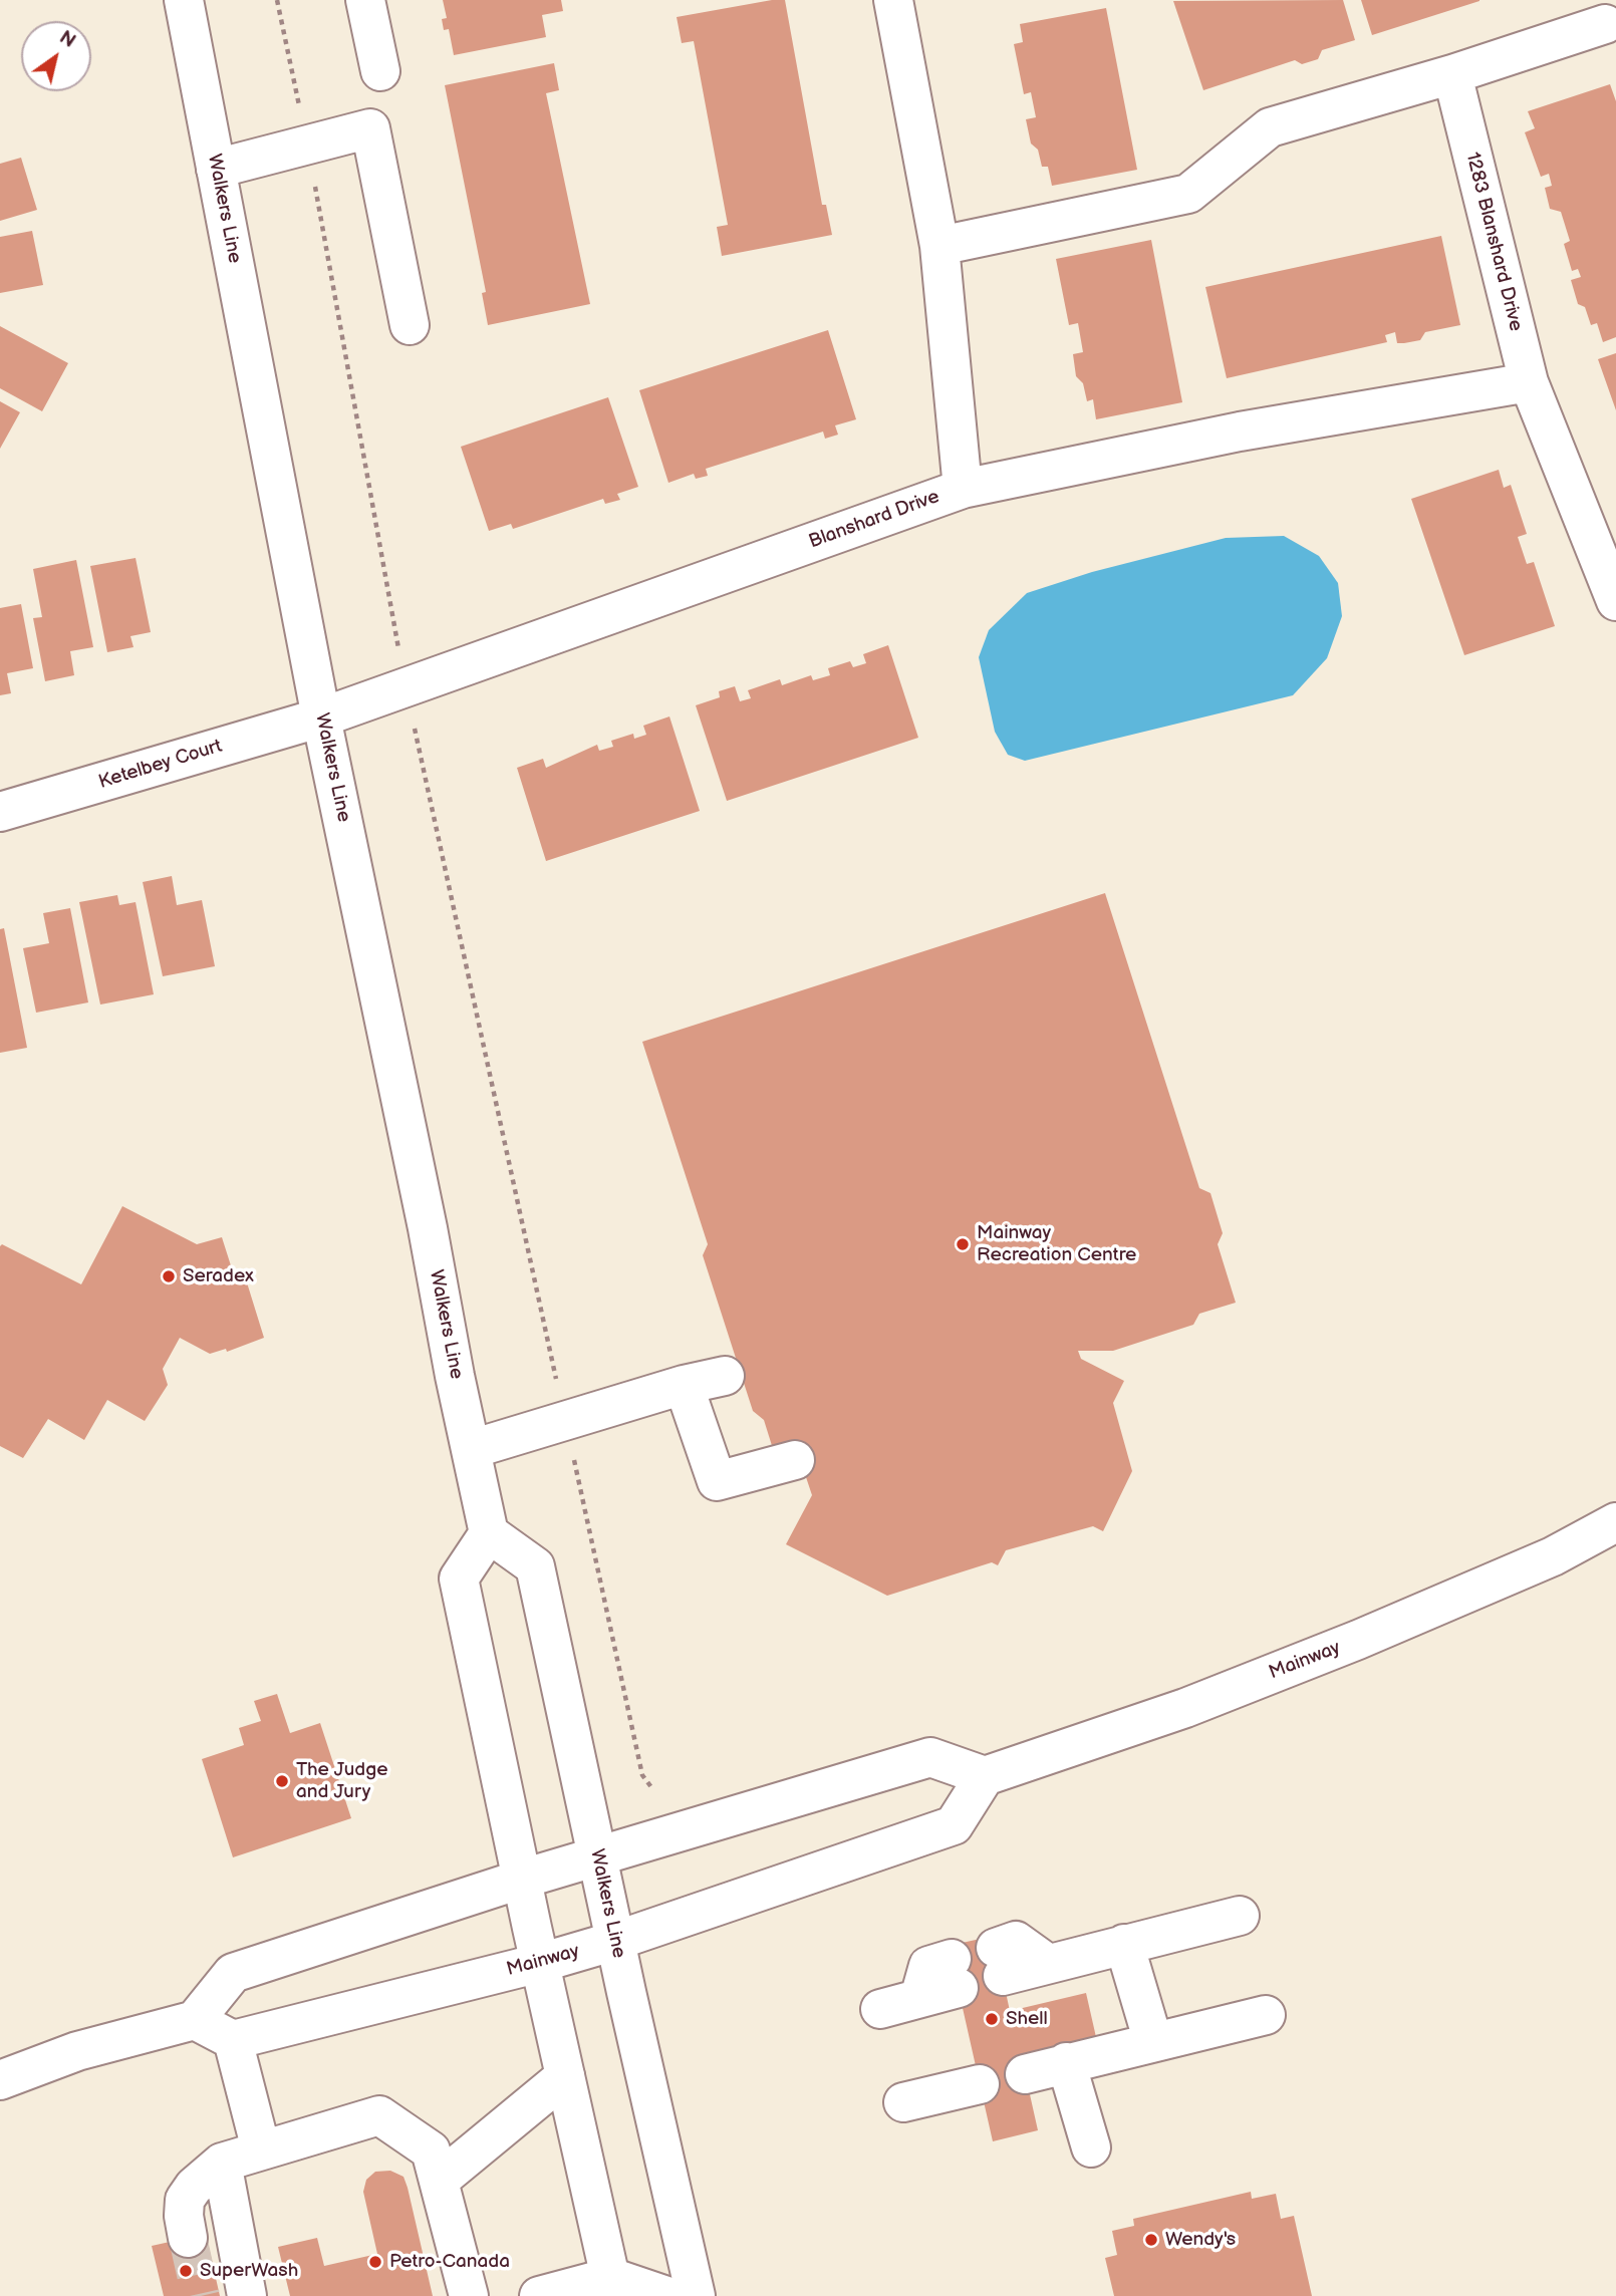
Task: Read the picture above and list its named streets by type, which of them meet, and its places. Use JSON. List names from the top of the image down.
{
  "streets": {
    "street": [
      "Walkers Line",
      "1283 Blanshard Drive",
      "Blanshard Drive",
      "Ketelbey Court",
      "Mainway"
    ]
  },
  "crossings": [
    ["Walkers Line", "Blanshard Drive"],
    ["Walkers Line", "Ketelbey Court"],
    ["Walkers Line", "Mainway"],
    ["Blanshard Drive", "Ketelbey Court"]
  ],
  "places": [
    "Mainway Recreation Centre",
    "Seradex",
    "The Judge and Jury",
    "Shell",
    "Wendy's",
    "Petro-Canada",
    "SuperWash"
  ],
  "north": "top right"
}
